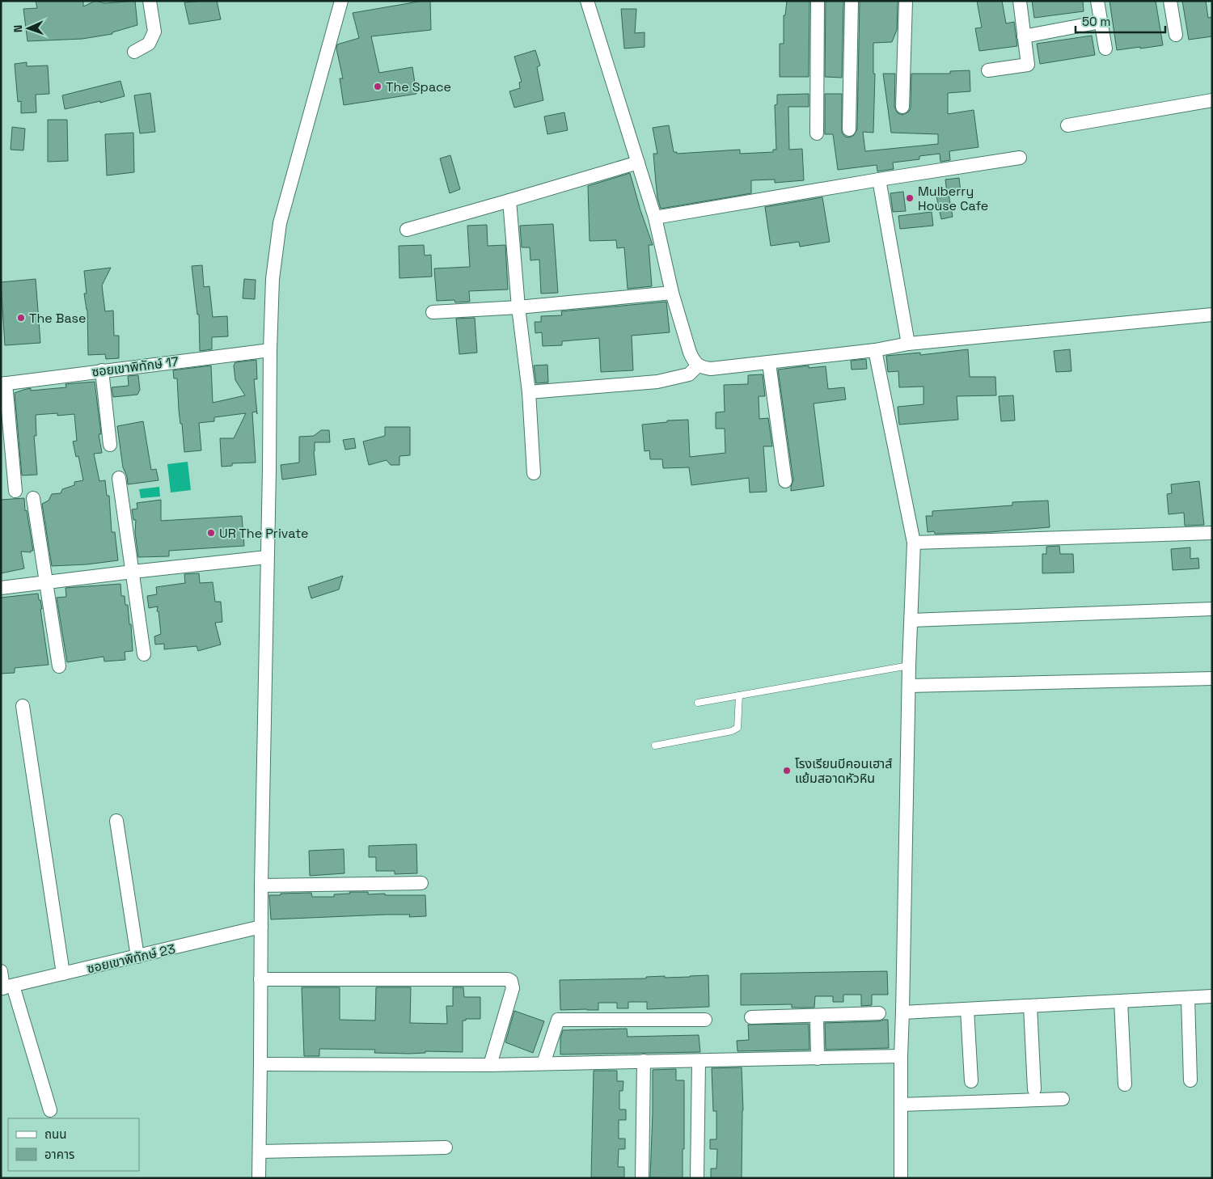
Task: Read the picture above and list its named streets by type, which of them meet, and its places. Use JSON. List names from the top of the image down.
{
  "streets": {
    "street": ["ซอยเขาพิทักษ์ 17", "ซอยเขาพิทักษ์ 23"]
  },
  "places": [
    "The Space",
    "Mulberry House Cafe",
    "The Base",
    "UR The Private",
    "โรงเรียนบีคอนเฮาส์ แย้มสอาดหัวหิน"
  ],
  "legend": ["ถนน", "อาคาร"],
  "scale_bar": "50 m",
  "north": "left"
}
